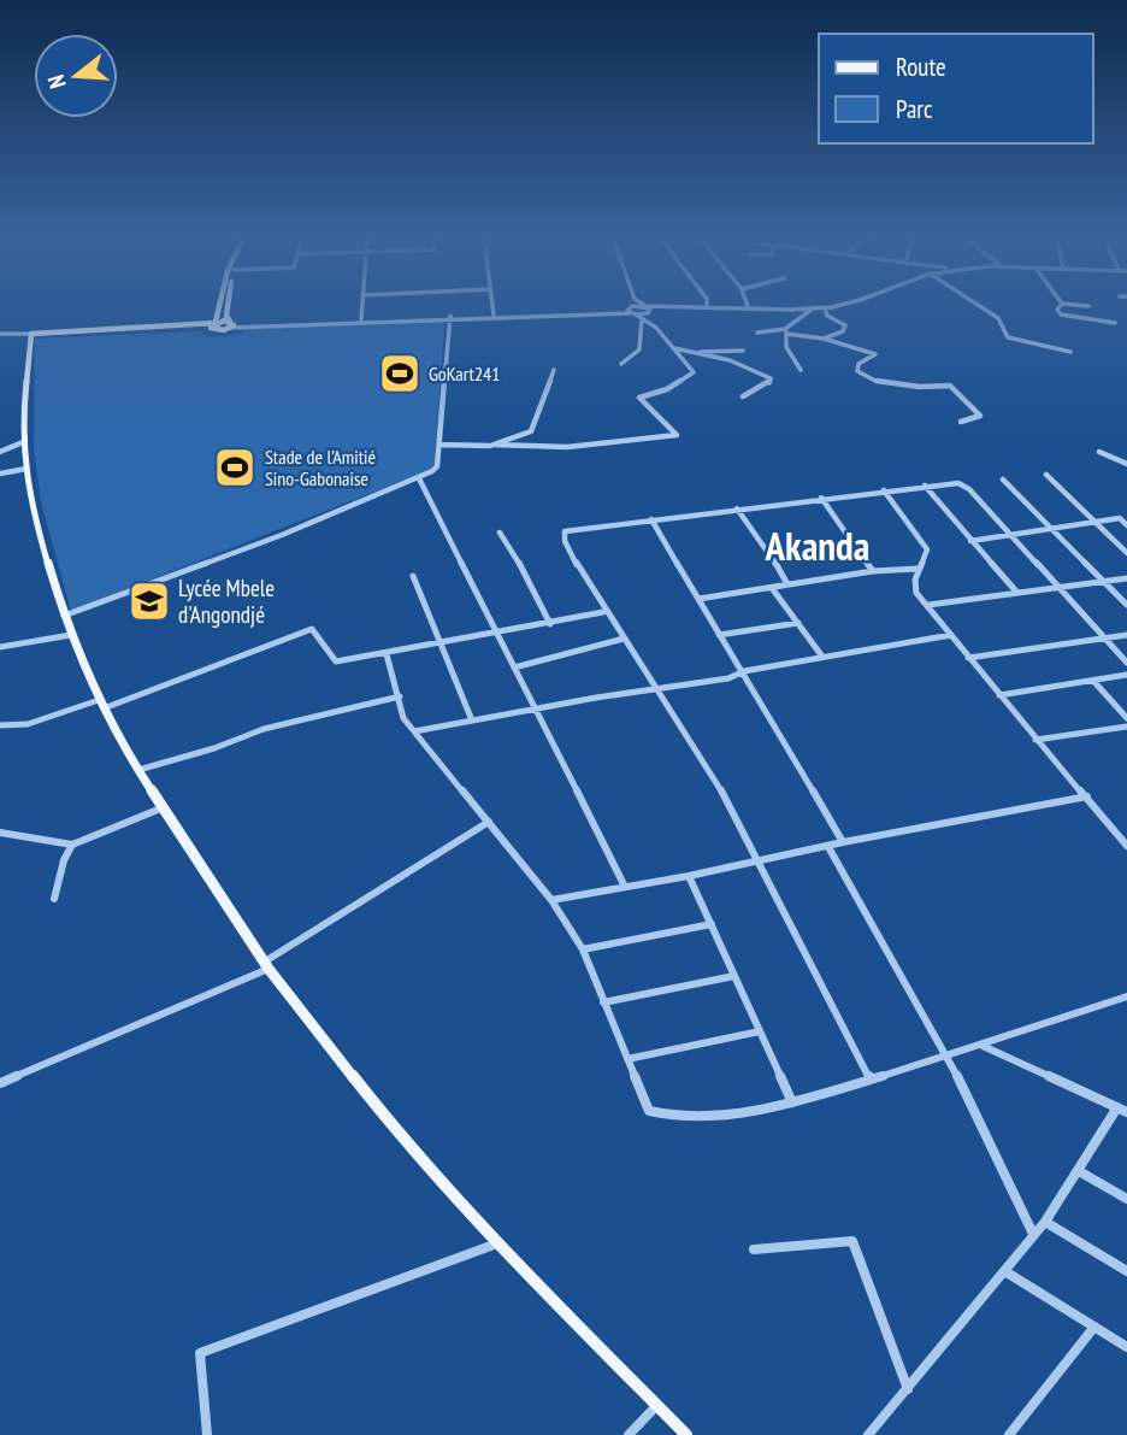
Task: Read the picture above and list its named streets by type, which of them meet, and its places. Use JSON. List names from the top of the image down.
{
  "districts": ["Akanda"],
  "places": {
    "sports": ["GoKart241", "Stade de l’Amitié Sino-Gabonaise"],
    "school or university": ["Lycée Mbele d'Angondjé"]
  },
  "legend": ["Route", "Parc"],
  "north": "left"
}
